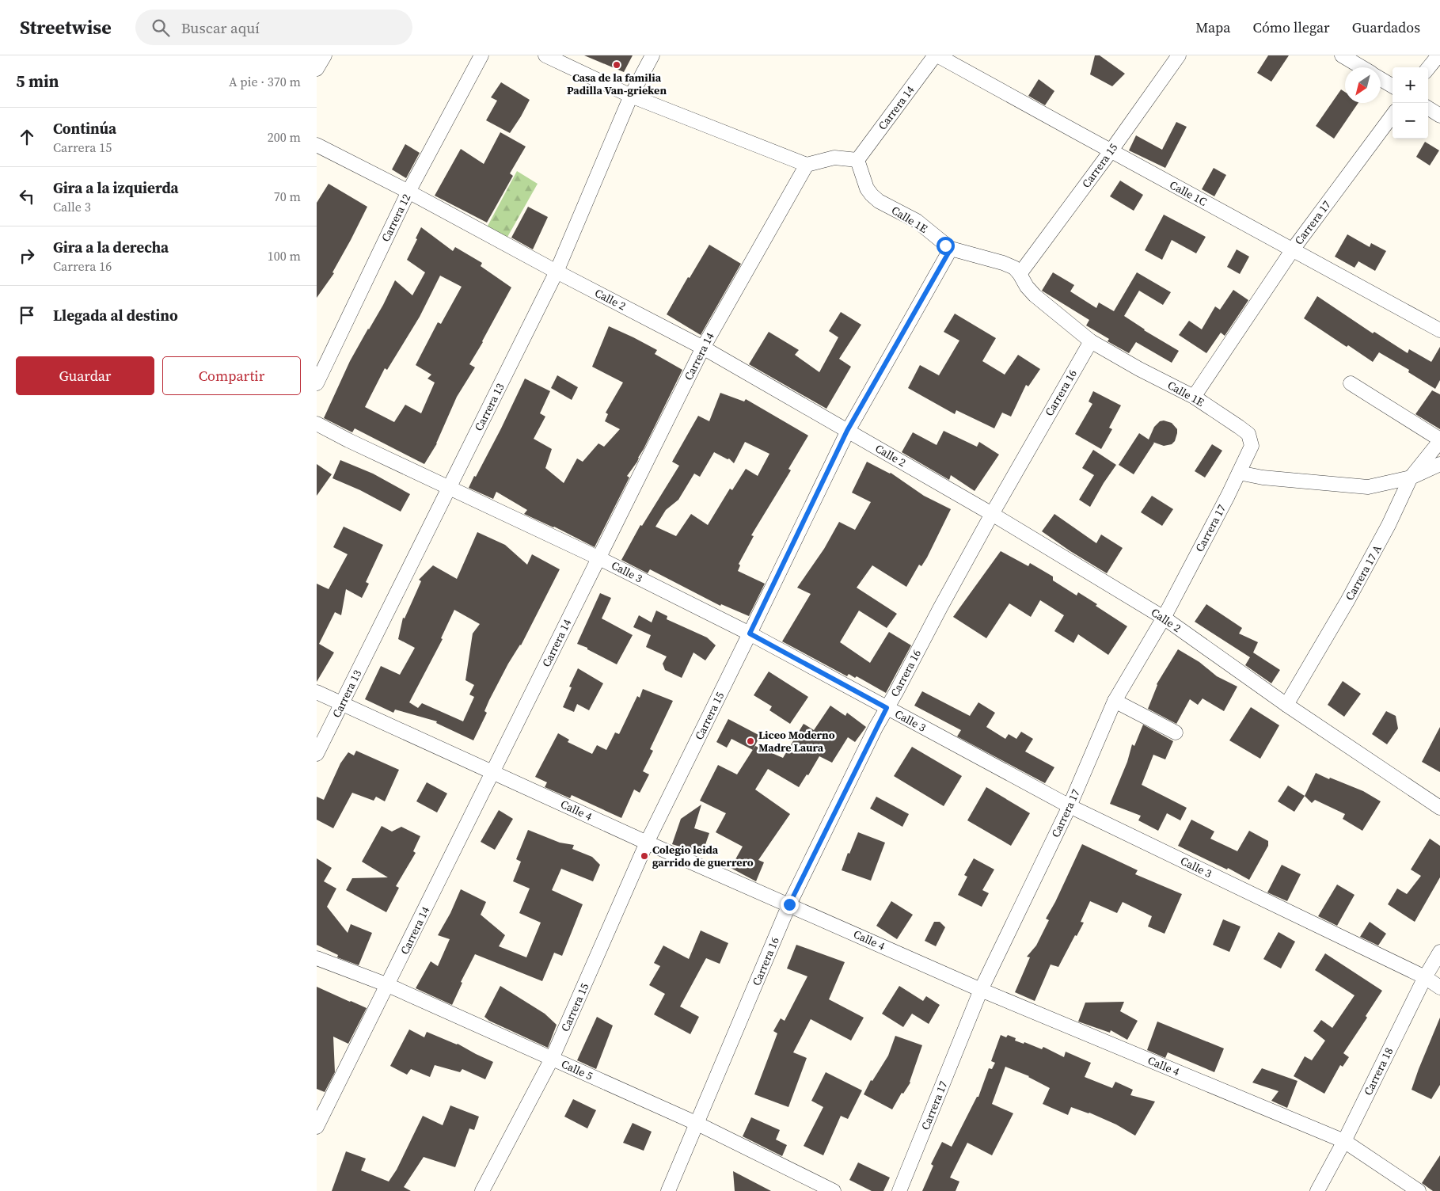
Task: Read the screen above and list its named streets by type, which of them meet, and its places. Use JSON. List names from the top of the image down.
{
  "streets": {
    "street": [
      "Carrera 14",
      "Carrera 15",
      "Calle 1C",
      "Carrera 12",
      "Calle 1E",
      "Carrera 17",
      "Calle 2",
      "Carrera 16",
      "Carrera 13",
      "Calle 3",
      "Carrera 17 A",
      "Calle 4",
      "Calle 5",
      "Carrera 18"
    ]
  },
  "crossings": [
    ["Carrera 14", "Calle 1C"],
    ["Carrera 14", "Calle 1E"],
    ["Carrera 14", "Calle 2"],
    ["Carrera 14", "Calle 3"],
    ["Carrera 14", "Calle 4"],
    ["Carrera 14", "Calle 5"],
    ["Carrera 15", "Calle 1C"],
    ["Carrera 15", "Calle 1E"],
    ["Carrera 15", "Calle 2"],
    ["Carrera 15", "Calle 3"],
    ["Carrera 15", "Calle 4"],
    ["Carrera 15", "Calle 5"],
    ["Calle 1C", "Carrera 17"],
    ["Carrera 12", "Calle 2"],
    ["Calle 1E", "Carrera 17"],
    ["Calle 1E", "Carrera 16"],
    ["Carrera 17", "Calle 2"],
    ["Carrera 17", "Calle 3"],
    ["Carrera 17", "Calle 4"],
    ["Calle 2", "Carrera 16"],
    ["Calle 2", "Carrera 13"],
    ["Calle 2", "Carrera 17 A"],
    ["Carrera 16", "Calle 3"],
    ["Carrera 16", "Calle 4"],
    ["Carrera 16", "Calle 5"],
    ["Carrera 13", "Calle 3"],
    ["Carrera 13", "Calle 4"],
    ["Calle 3", "Carrera 18"],
    ["Calle 4", "Carrera 18"]
  ],
  "places": ["Casa de la familia Padilla Van-grieken", "Liceo Moderno Madre Laura", "Colegio leida garrido de guerrero"],
  "north": "bottom left",
  "page": {
    "header": "Streetwise",
    "search": "Buscar aquí",
    "nav": ["Mapa", "Cómo llegar", "Guardados"],
    "heading": ["5 min", "A pie · 370 m"],
    "map_buttons": ["+", "−"],
    "list": [
      ["Continúa", "Carrera 15", "200 m"],
      ["Gira a la izquierda", "Calle 3", "70 m"],
      ["Gira a la derecha", "Carrera 16", "100 m"],
      "Llegada al destino"
    ],
    "buttons": ["Guardar", "Compartir"]
  }
}
